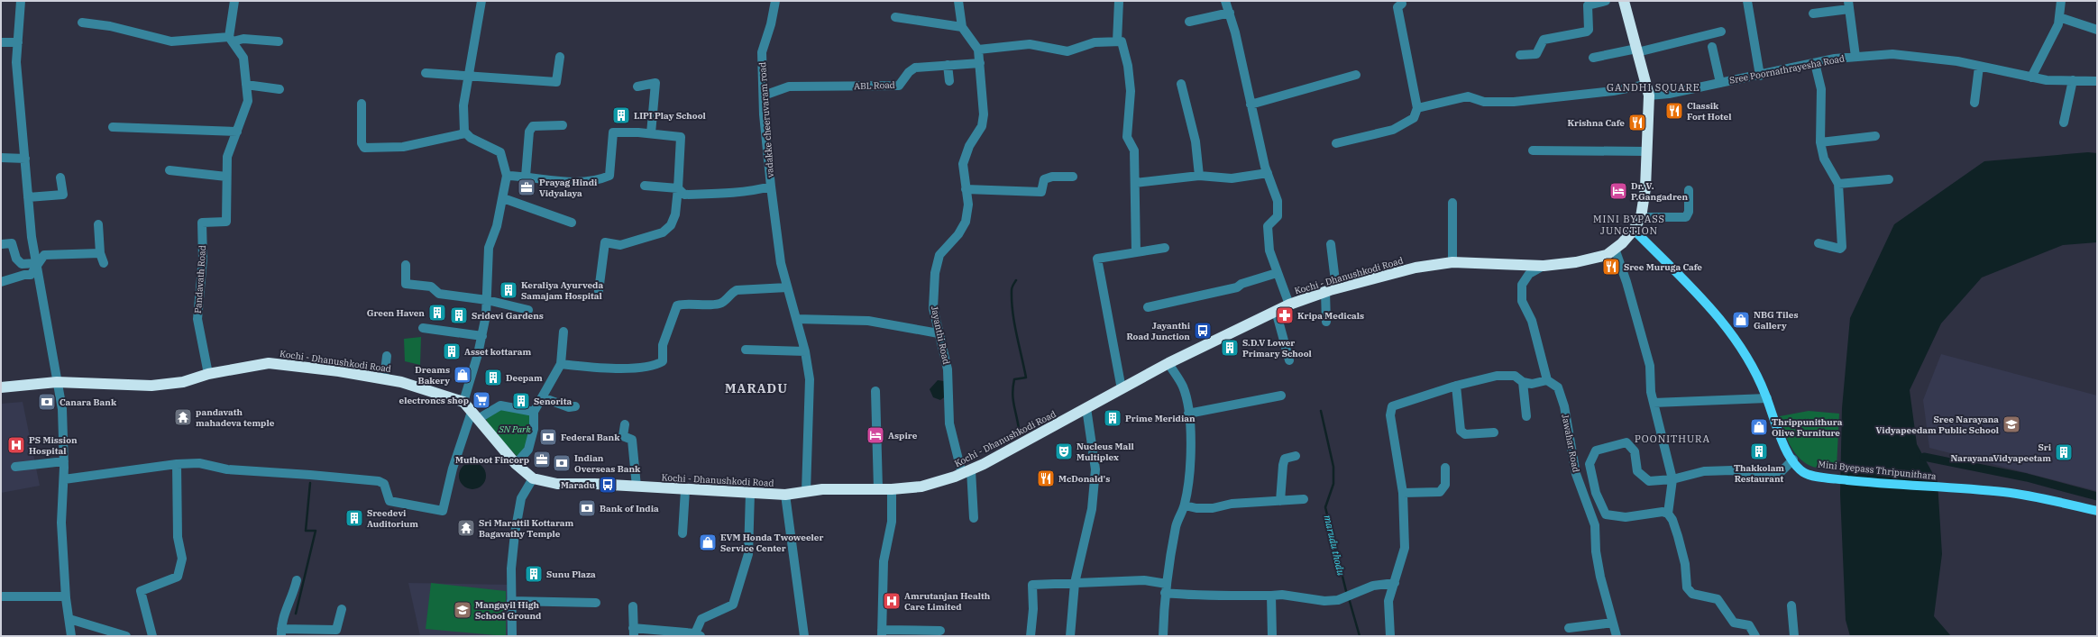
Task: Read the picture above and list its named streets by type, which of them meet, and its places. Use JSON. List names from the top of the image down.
{
  "streets": {
    "highway": ["Kochi - Dhanushkodi Road"],
    "main road": ["Mini Byepass Thripunithara"],
    "street": [
      "Sree Poornathrayesha Road",
      "ABL Road",
      "vadakke cheeruvaram road",
      "Pandavath Road",
      "Jayanthi Road",
      "Jawahar Road"
    ]
  },
  "crossings": [
    ["Sree Poornathrayesha Road", "Kochi - Dhanushkodi Road"],
    ["ABL Road", "vadakke cheeruvaram road"],
    ["ABL Road", "Jayanthi Road"],
    ["Kochi - Dhanushkodi Road", "Pandavath Road"],
    ["Kochi - Dhanushkodi Road", "Jayanthi Road"],
    ["Kochi - Dhanushkodi Road", "Mini Byepass Thripunithara"]
  ],
  "districts": [
    "GANDHI SQUARE",
    "MINI BYPASS JUNCTION",
    "MARADU",
    "POONITHURA"
  ],
  "water": ["marudu thodu"],
  "parks": ["SN Park"],
  "places": {
    "restaurant": [
      "Classik Fort Hotel",
      "Krishna Cafe",
      "Sree Muruga Cafe",
      "McDonald's"
    ],
    "building": [
      "LIPI Play School",
      "Keraliya Ayurveda Samajam Hospital",
      "Green Haven",
      "Sridevi Gardens",
      "S.D.V Lower Primary School",
      "Asset kottaram",
      "Deepam",
      "Senorita",
      "Prime Meridian",
      "Thakkolam Restaurant",
      "Sri NarayanaVidyapeetam",
      "Sreedevi Auditorium",
      "Sunu Plaza"
    ],
    "office": ["Prayag Hindi Vidyalaya", "Muthoot Fincorp"],
    "hotel": ["Dr. V. P.Gangadren", "Aspire"],
    "pharmacy": ["Kripa Medicals"],
    "shop": [
      "NBG Tiles Gallery",
      "Dreams Bakery",
      "Thrippunithura Olive Furniture",
      "EVM Honda Twoweeler Service Center"
    ],
    "bus stop": ["Jayanthi Road Junction", "Maradu"],
    "supermarket": ["electroncs shop"],
    "bank": [
      "Canara Bank",
      "Federal Bank",
      "Indian Overseas Bank",
      "Bank of India"
    ],
    "temple": ["pandavath mahadeva temple", "Sri Marattil Kottaram Bagavathy Temple"],
    "school or university": ["Sree Narayana Vidyapeedam Public School", "Mangayil High School Ground"],
    "hospital": ["PS Mission Hospital", "Amrutanjan Health Care Limited"],
    "theatre": ["Nucleus Mall Multiplex"]
  }
}
